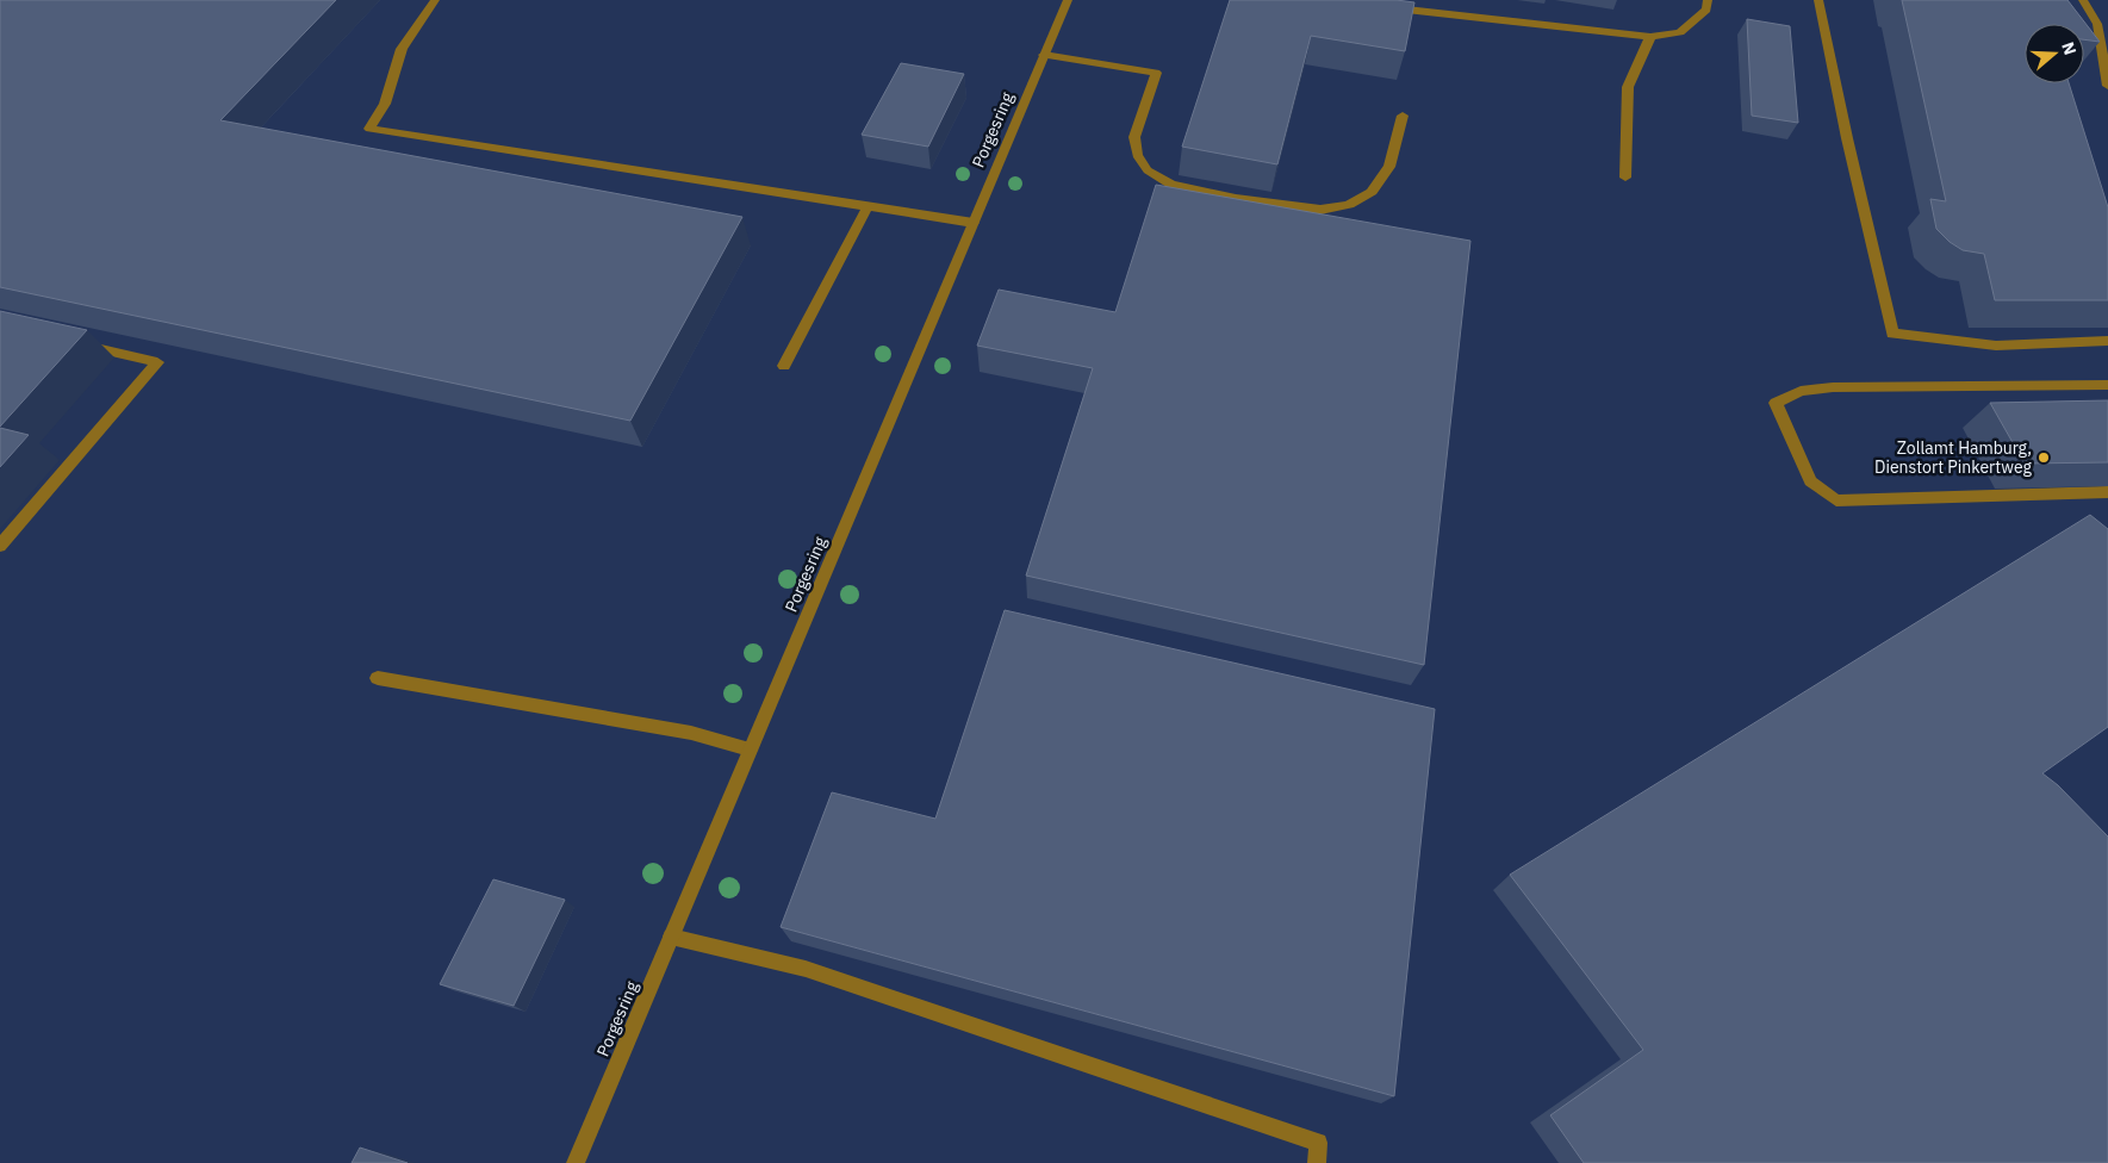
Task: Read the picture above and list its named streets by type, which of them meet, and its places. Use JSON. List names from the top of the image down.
{
  "streets": {
    "street": ["Porgesring"]
  },
  "places": ["Zollamt Hamburg, Dienstort Pinkertweg"],
  "north": "right"
}
